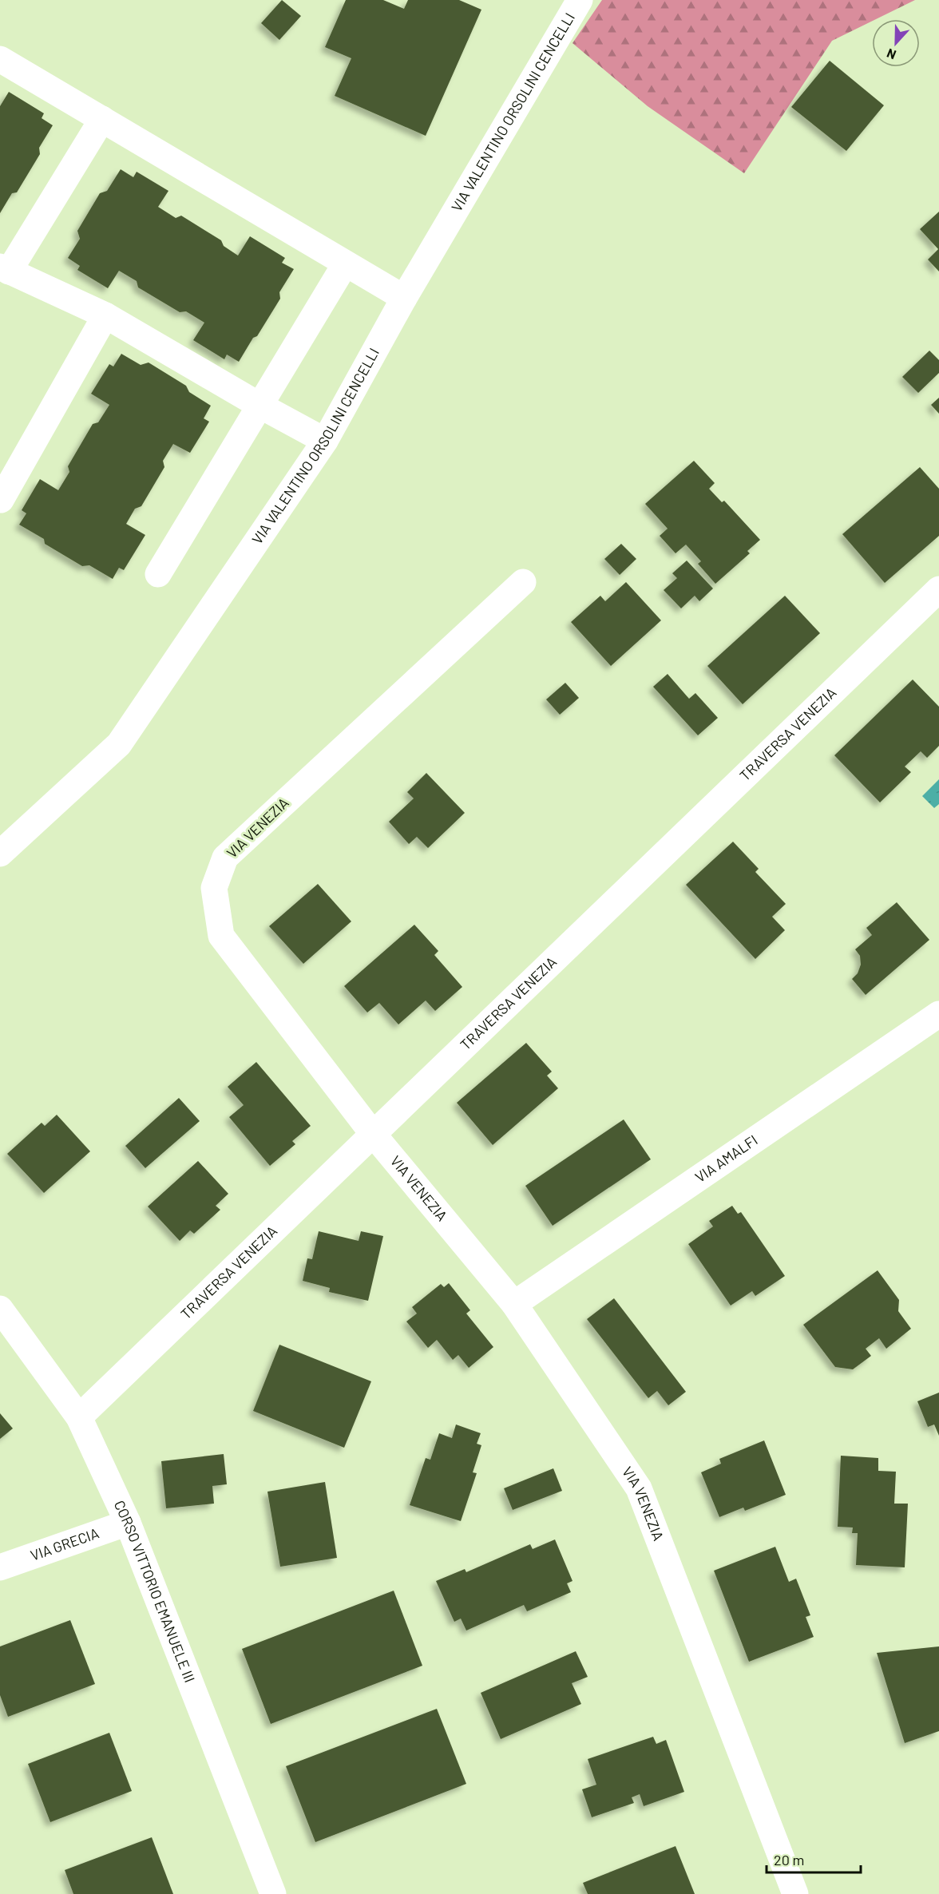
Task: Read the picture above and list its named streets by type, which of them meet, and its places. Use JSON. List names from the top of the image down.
{
  "streets": {
    "street": [
      "VIA VALENTINO ORSOLINI CENCELLI",
      "TRAVERSA VENEZIA",
      "VIA VENEZIA",
      "VIA AMALFI",
      "VIA GRECIA",
      "CORSO VITTORIO EMANUELE III"
    ]
  },
  "crossings": [
    ["TRAVERSA VENEZIA", "VIA VENEZIA"],
    ["TRAVERSA VENEZIA", "CORSO VITTORIO EMANUELE III"],
    ["VIA VENEZIA", "VIA AMALFI"],
    ["VIA GRECIA", "CORSO VITTORIO EMANUELE III"]
  ],
  "scale_bar": "20 m",
  "north": "bottom"
}
